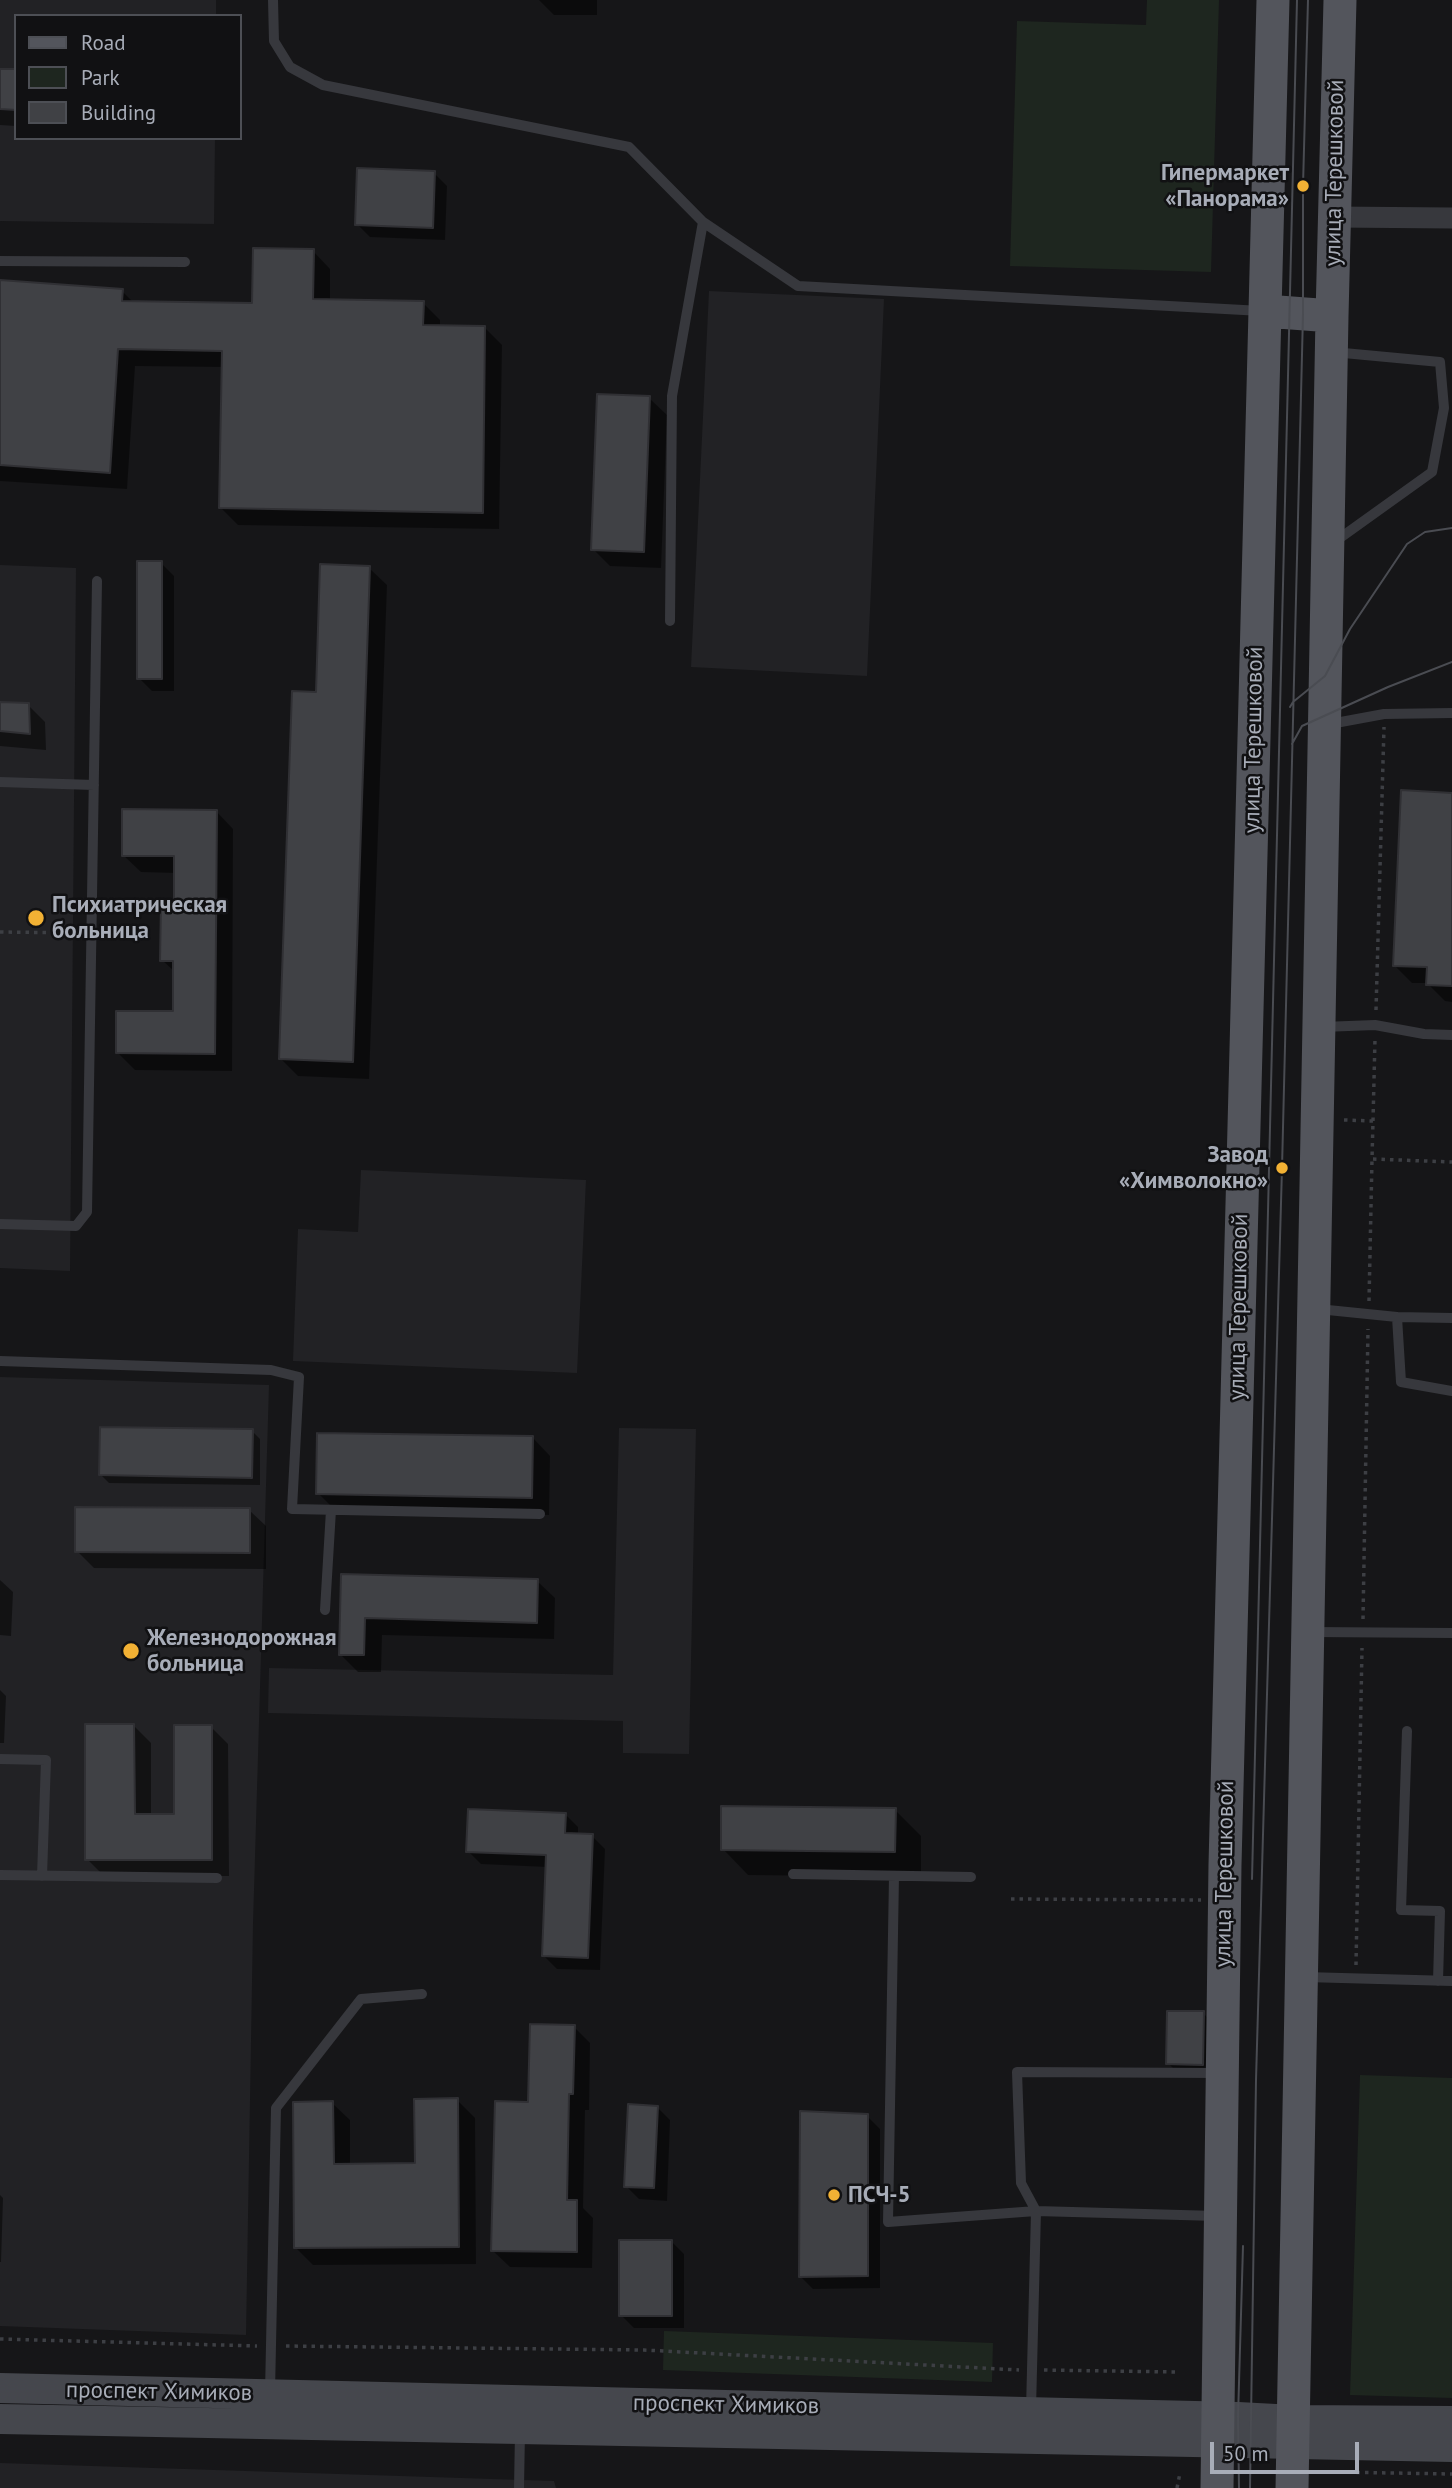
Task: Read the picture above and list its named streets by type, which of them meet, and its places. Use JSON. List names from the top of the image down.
{
  "streets": {
    "main road": ["улица Терешковой", "проспект Химиков"]
  },
  "crossings": [
    ["улица Терешковой", "проспект Химиков"]
  ],
  "places": [
    "Гипермаркет «Панорама»",
    "Психиатрическая больница",
    "Завод «Химволокно»",
    "Железнодорожная больница",
    "ПСЧ-5"
  ],
  "legend": ["Road", "Park", "Building"],
  "scale_bar": "50 m"
}
